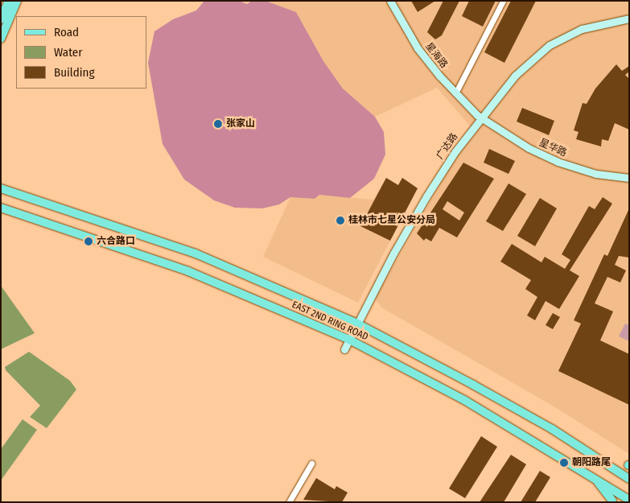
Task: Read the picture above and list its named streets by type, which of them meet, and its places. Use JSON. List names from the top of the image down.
{
  "streets": {
    "main road": ["EAST 2ND RING ROAD"],
    "street": ["星海路", "广达路", "星华路"]
  },
  "crossings": [
    ["星海路", "广达路"],
    ["星海路", "星华路"],
    ["广达路", "星华路"],
    ["广达路", "EAST 2ND RING ROAD"]
  ],
  "places": [
    "张家山",
    "桂林市七星公安分局",
    "六合路口",
    "朝阳路尾"
  ],
  "legend": ["Road", "Water", "Building"]
}
